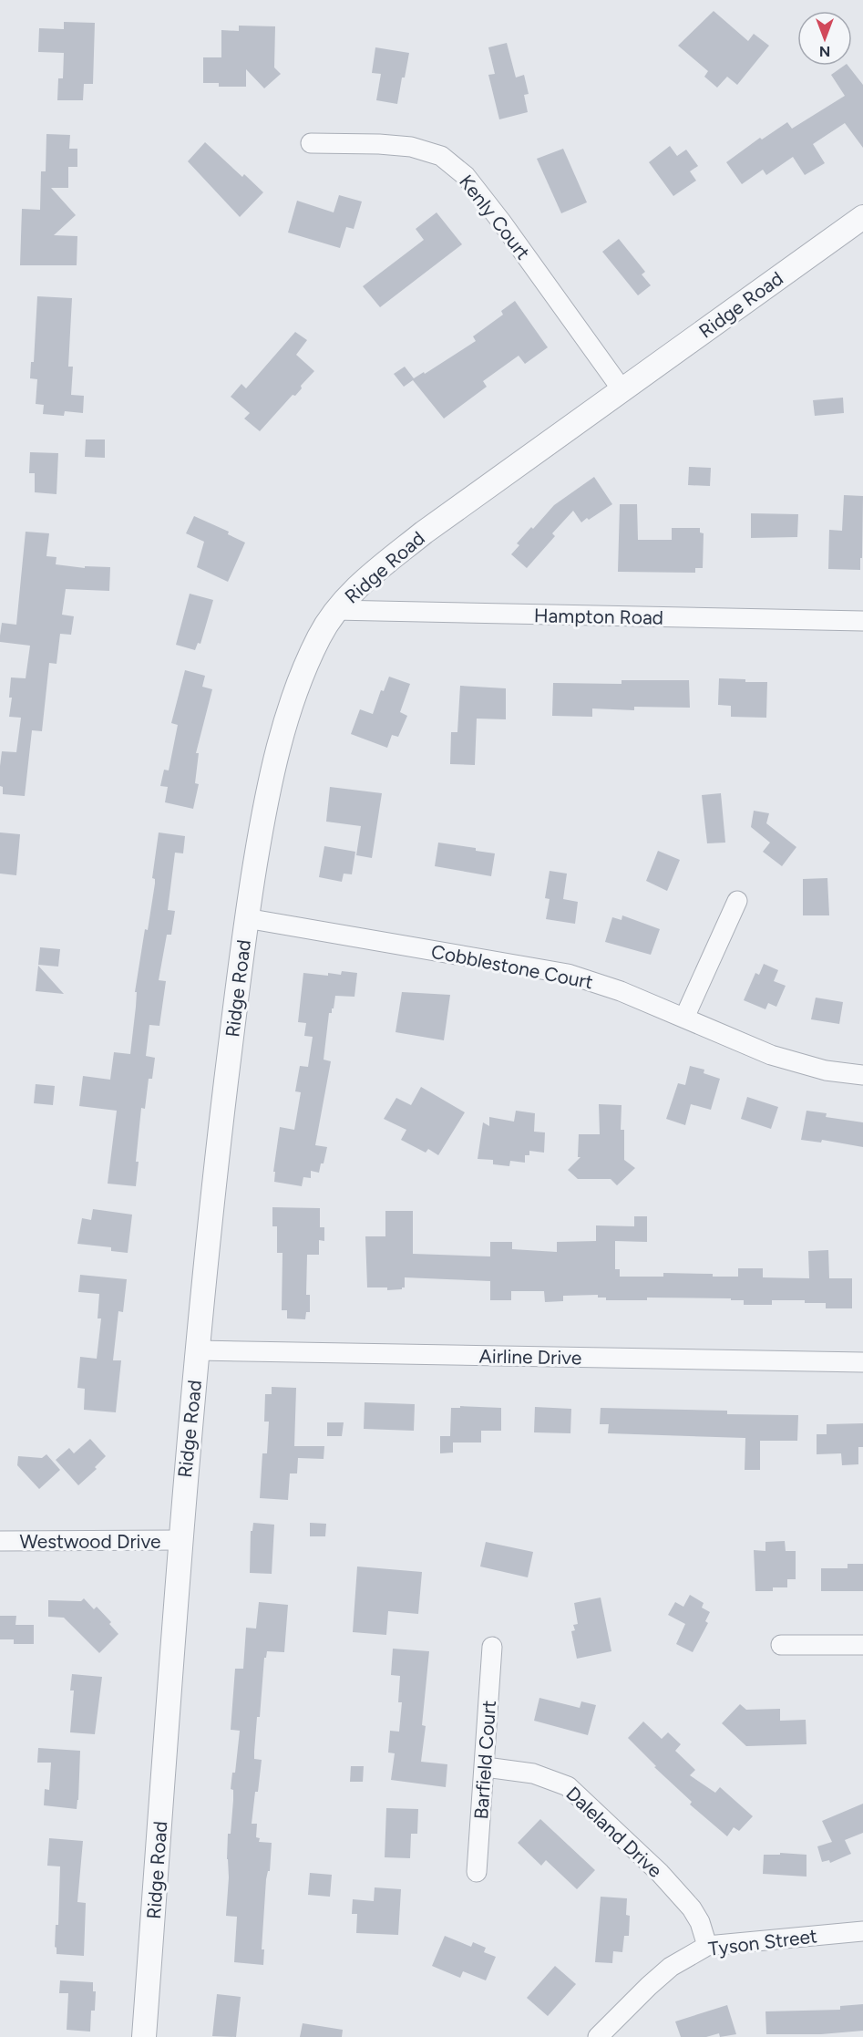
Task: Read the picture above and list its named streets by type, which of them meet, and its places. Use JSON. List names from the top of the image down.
{
  "streets": {
    "street": [
      "Kenly Court",
      "Ridge Road",
      "Hampton Road",
      "Cobblestone Court",
      "Airline Drive",
      "Westwood Drive",
      "Barfield Court",
      "Daleland Drive",
      "Tyson Street"
    ]
  },
  "crossings": [
    ["Kenly Court", "Ridge Road"],
    ["Ridge Road", "Hampton Road"],
    ["Ridge Road", "Cobblestone Court"],
    ["Ridge Road", "Airline Drive"],
    ["Ridge Road", "Westwood Drive"],
    ["Barfield Court", "Daleland Drive"],
    ["Daleland Drive", "Tyson Street"]
  ],
  "north": "bottom"
}
